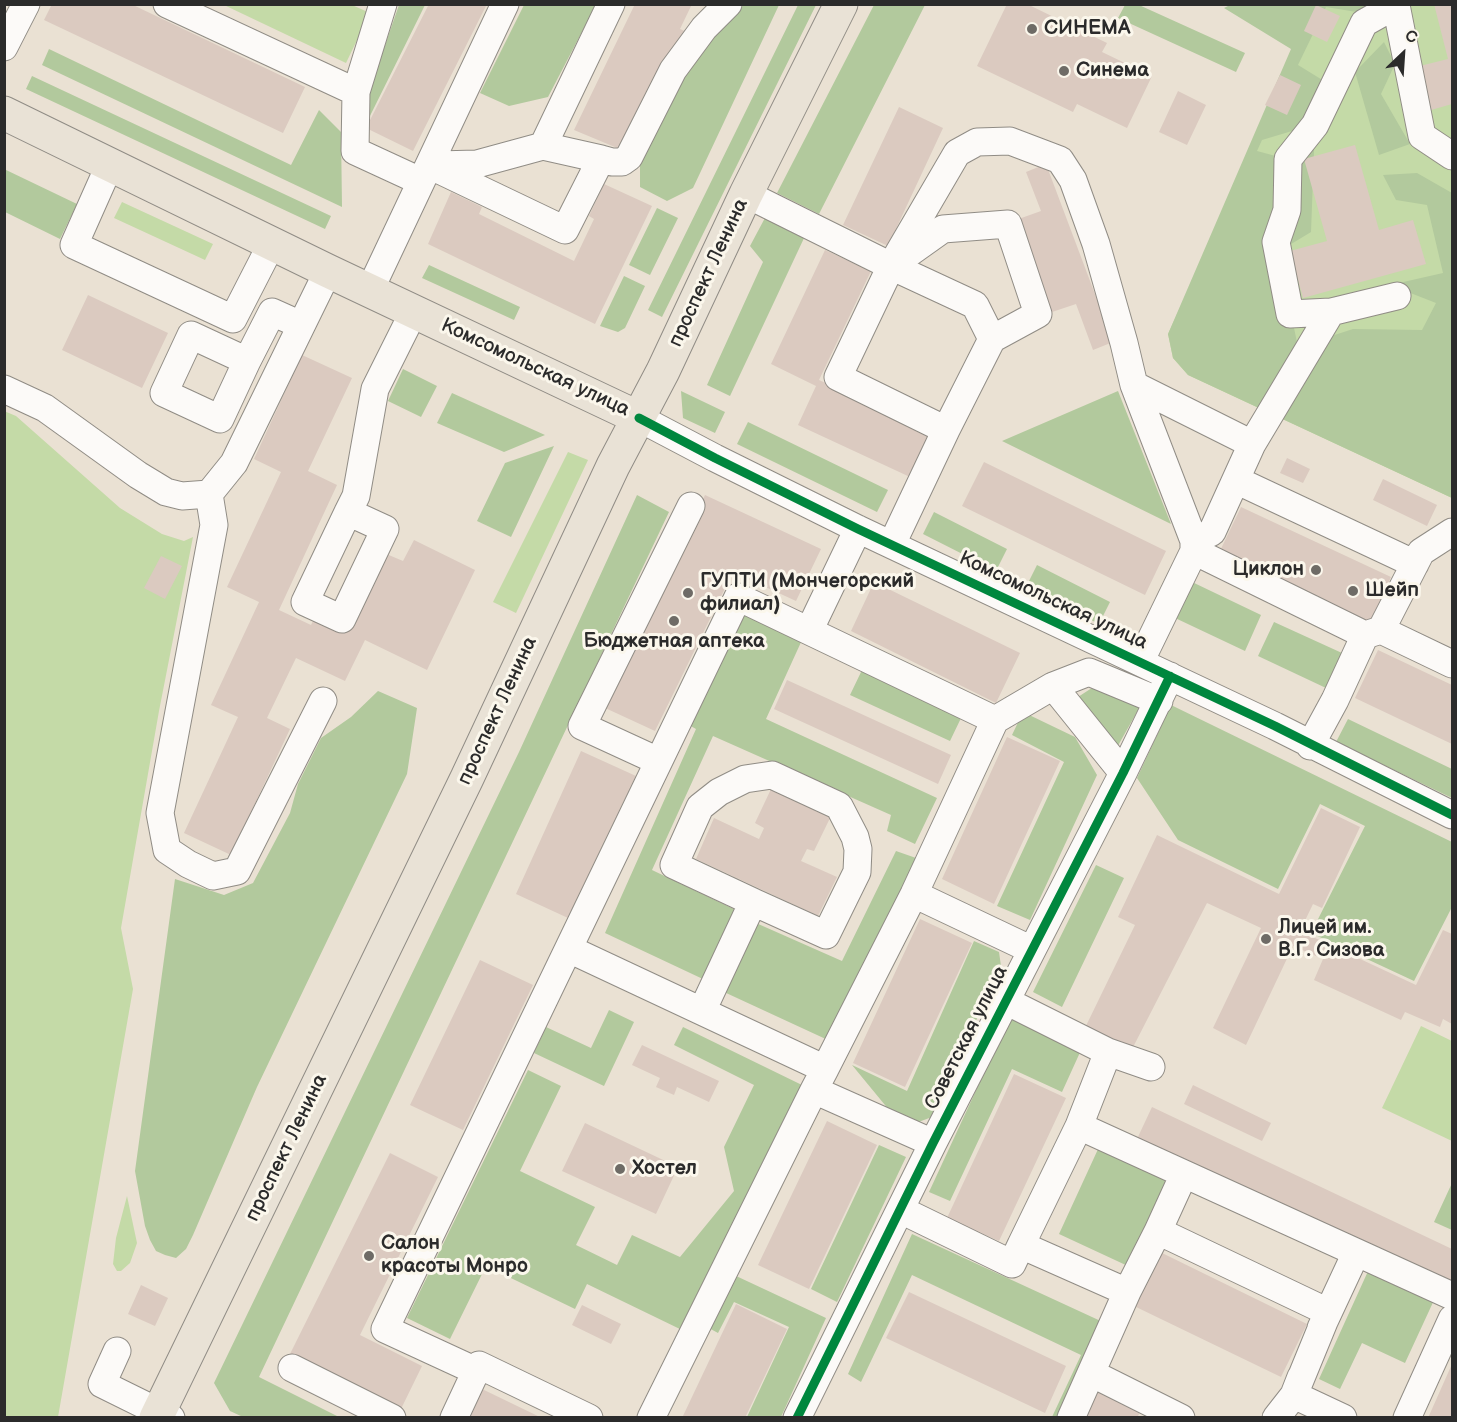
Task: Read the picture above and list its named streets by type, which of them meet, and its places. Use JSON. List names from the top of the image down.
{
  "streets": {
    "main road": ["проспект Ленина", "Комсомольская улица"],
    "street": ["Советская улица"]
  },
  "crossings": [
    ["проспект Ленина", "Комсомольская улица"],
    ["Комсомольская улица", "Советская улица"]
  ],
  "places": [
    "СИНЕМА",
    "Синема",
    "Циклон",
    "Шейп",
    "ГУПТИ (Мончегорский филиал)",
    "Бюджетная аптека",
    "Лицей им. В.Г. Сизова",
    "Хостел",
    "Салон красоты Монро"
  ],
  "north": "top right"
}
